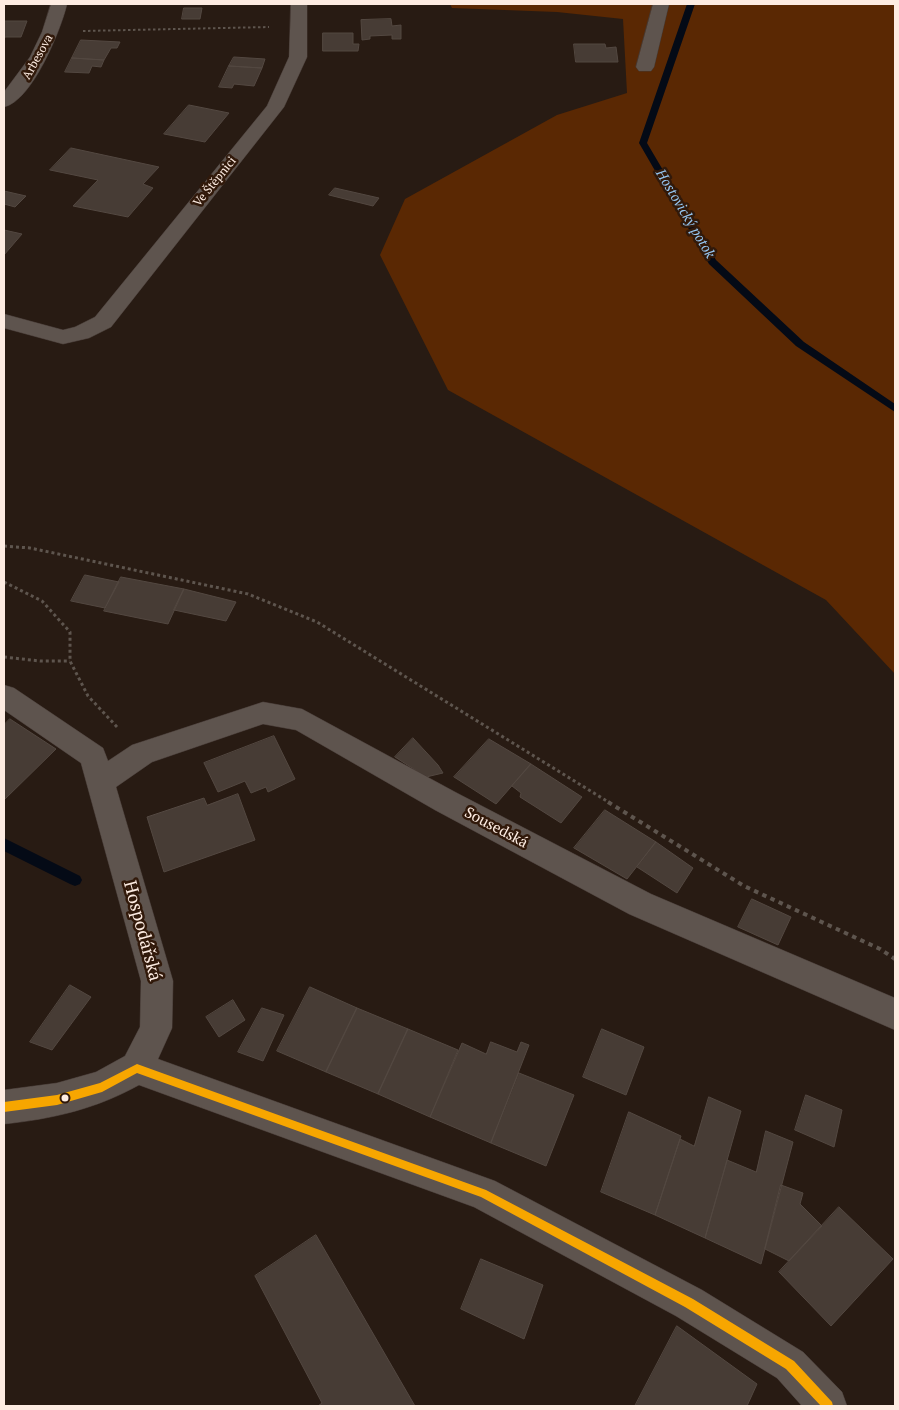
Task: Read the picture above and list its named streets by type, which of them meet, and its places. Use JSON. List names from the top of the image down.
{
  "streets": {
    "street": [
      "Arbesova",
      "Ve Štěpnici",
      "Sousedská",
      "Hospodářská"
    ]
  },
  "crossings": [
    ["Sousedská", "Hospodářská"]
  ],
  "water": ["Hostovický potok"]
}
